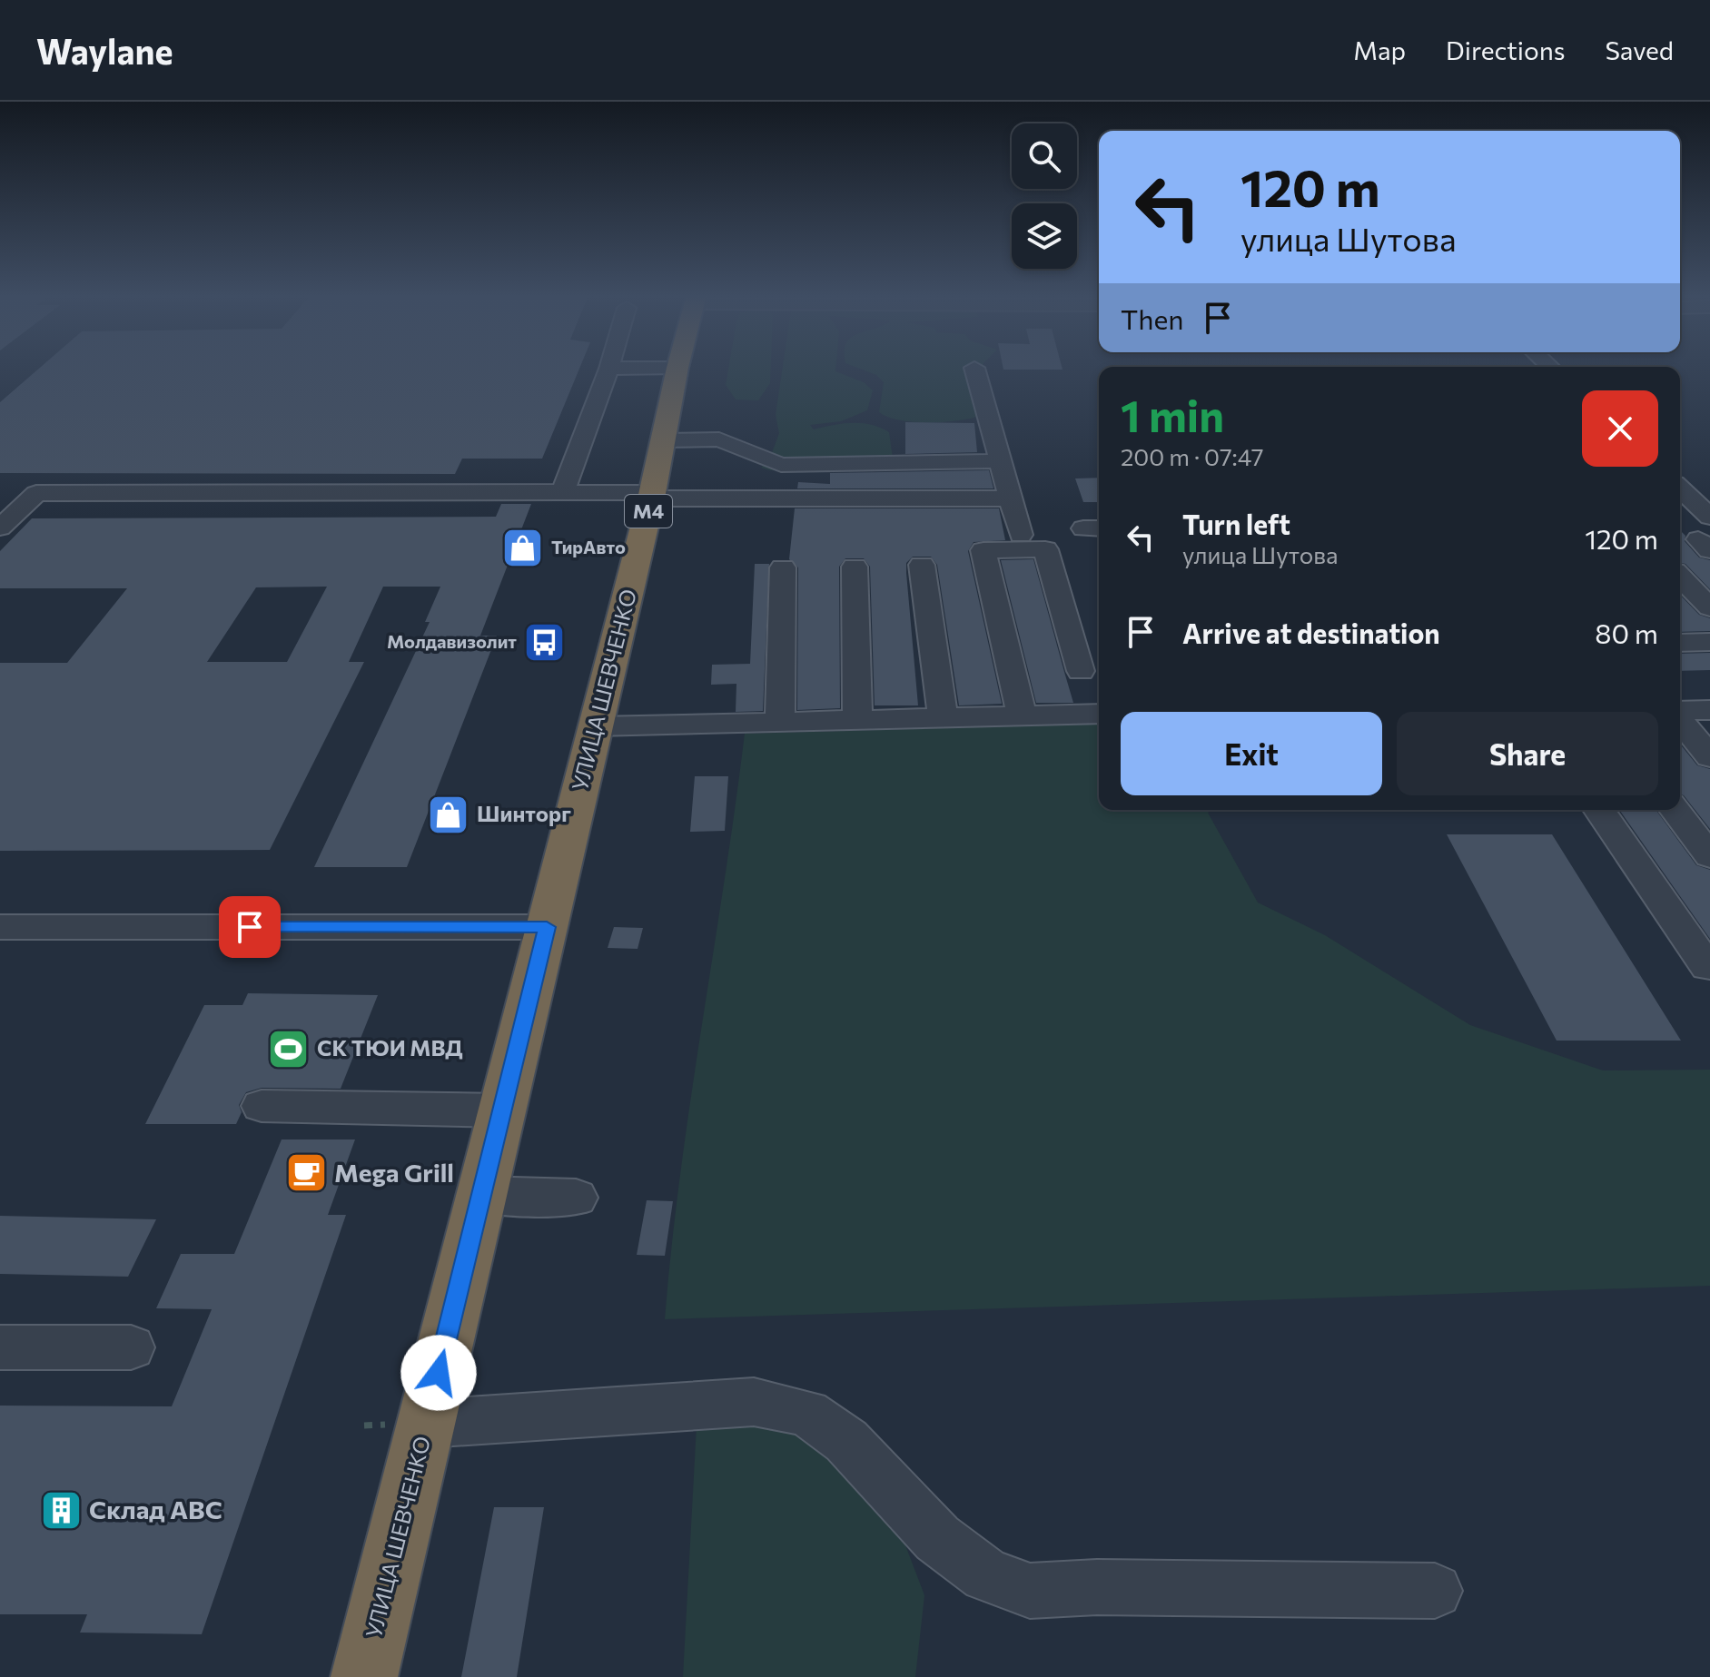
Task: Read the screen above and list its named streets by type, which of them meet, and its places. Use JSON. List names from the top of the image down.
{
  "streets": {
    "highway": ["M4", "УЛИЦА ШЕВЧЕНКО"]
  },
  "places": {
    "shop": ["ТирАвто", "Шинторг"],
    "bus stop": ["Молдавизолит"],
    "sports": ["СК ТЮИ МВД"],
    "cafe": ["Mega Grill"],
    "building": ["Склад АВС"]
  },
  "page": {
    "header": "Waylane",
    "nav": ["Map", "Directions", "Saved"],
    "turn": ["120 m", "улица Шутова"],
    "then": "Then",
    "heading": ["1 min", "200 m · 07:47"],
    "list": [
      {
        "name": "Turn left",
        "note": "улица Шутова",
        "value": "120 m"
      },
      {
        "name": "Arrive at destination",
        "value": "80 m"
      }
    ],
    "buttons": ["Exit", "Share"]
  }
}
